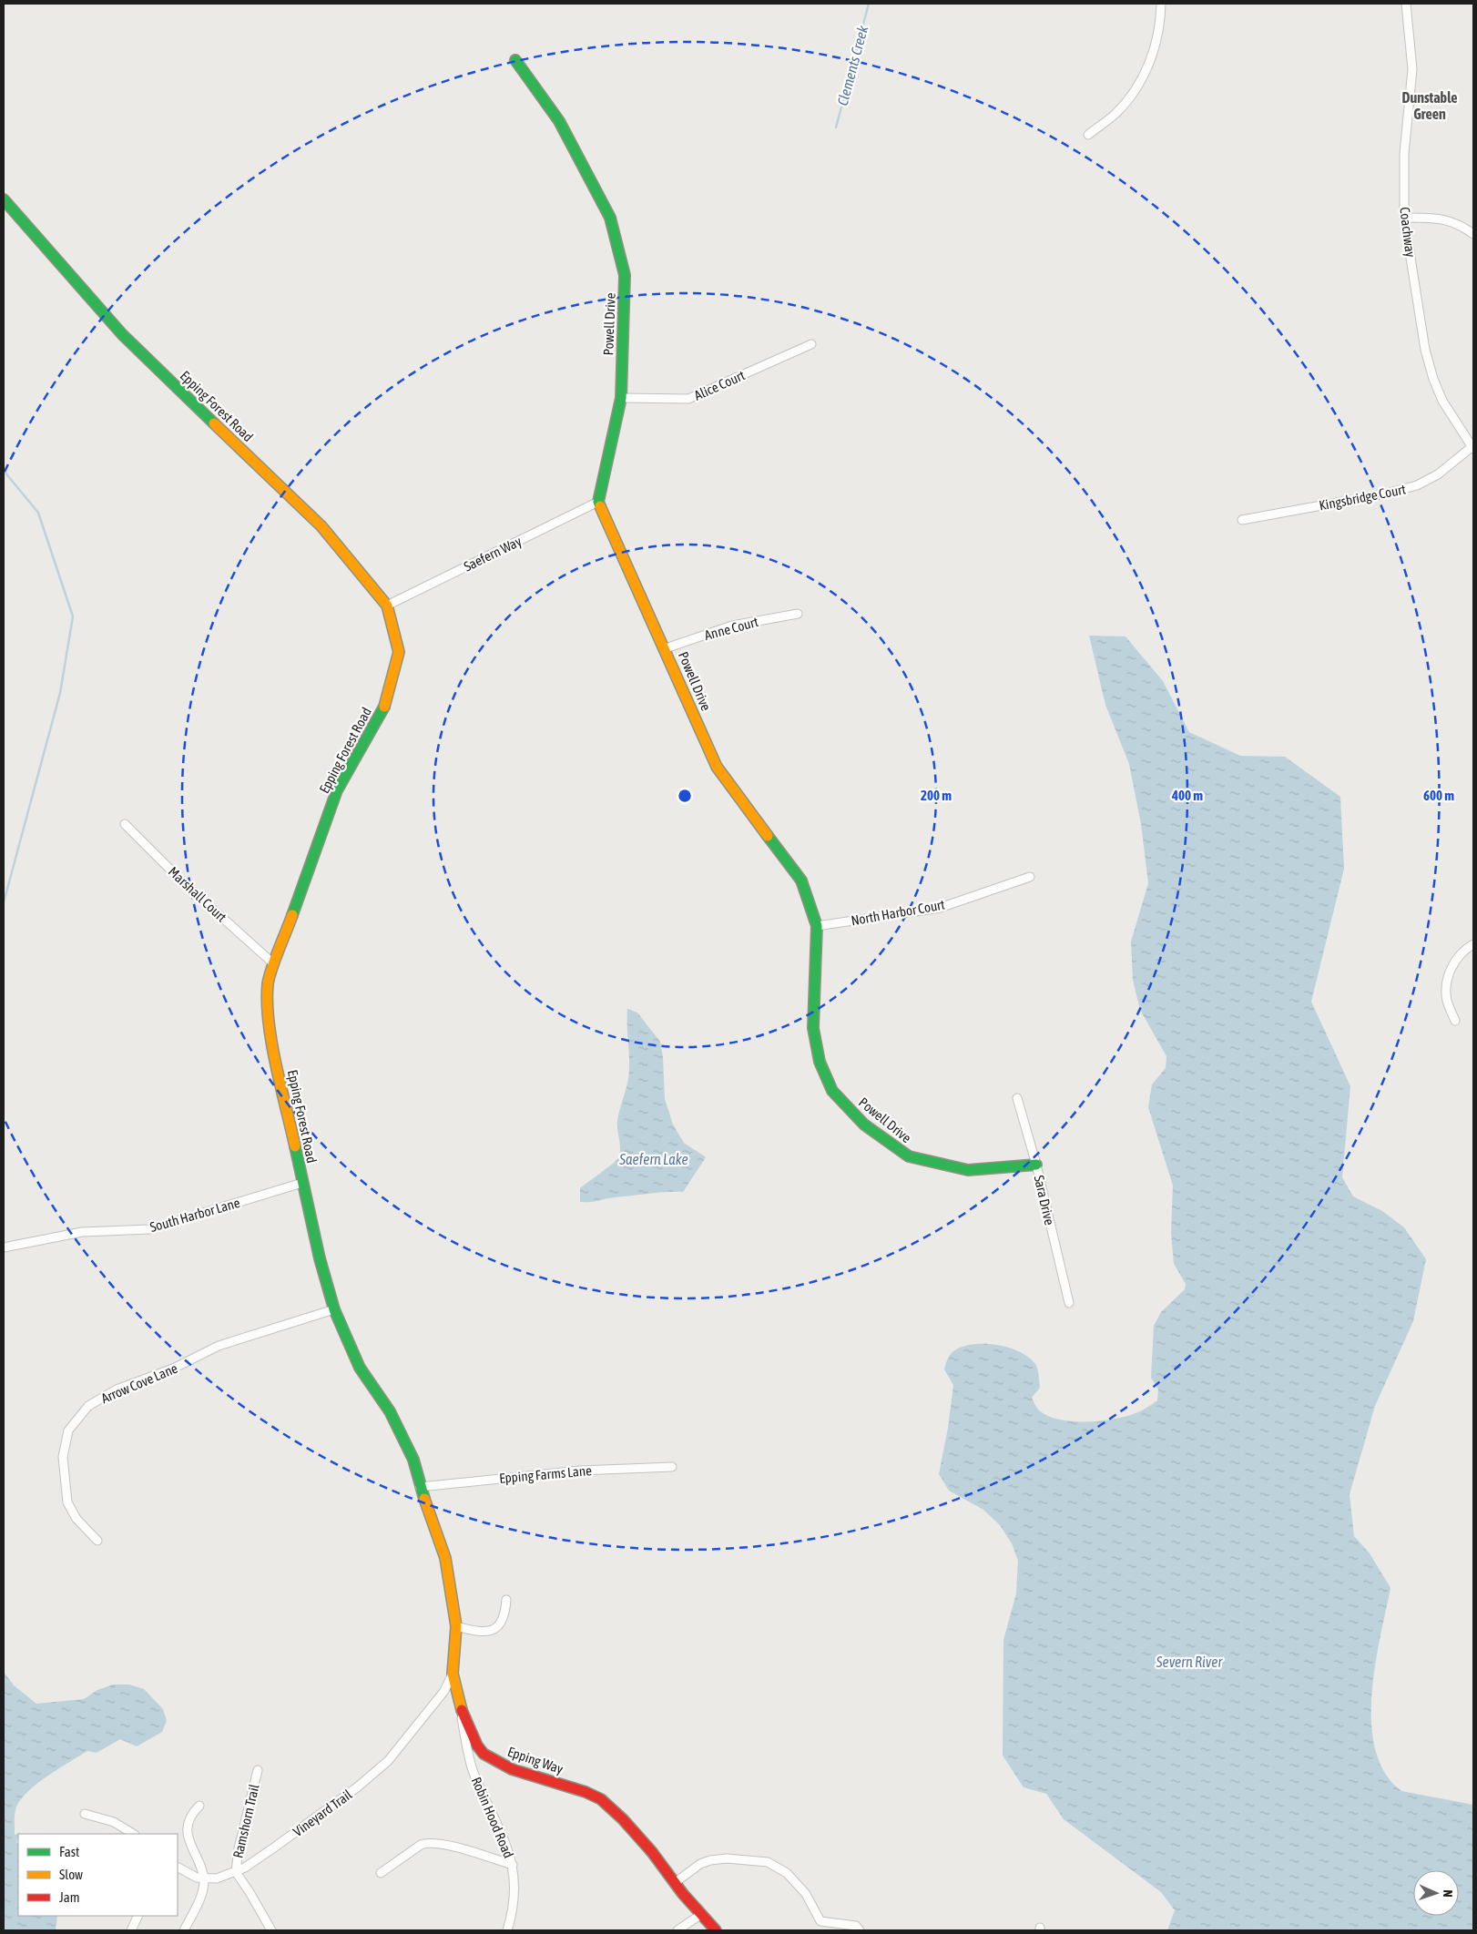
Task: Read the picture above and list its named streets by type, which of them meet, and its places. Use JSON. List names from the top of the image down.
{
  "streets": {
    "street": [
      "Coachway",
      "Powell Drive",
      "Alice Court",
      "Epping Forest Road",
      "Kingsbridge Court",
      "Saefern Way",
      "Anne Court",
      "Marshall Court",
      "North Harbor Court",
      "Sara Drive",
      "South Harbor Lane",
      "Arrow Cove Lane",
      "Epping Farms Lane",
      "Epping Way",
      "Vineyard Trail",
      "Robin Hood Road",
      "Ramshorn Trail"
    ]
  },
  "crossings": [
    ["Coachway", "Kingsbridge Court"],
    ["Powell Drive", "Alice Court"],
    ["Powell Drive", "Saefern Way"],
    ["Powell Drive", "Anne Court"],
    ["Powell Drive", "North Harbor Court"],
    ["Powell Drive", "Sara Drive"],
    ["Epping Forest Road", "Saefern Way"],
    ["Epping Forest Road", "Marshall Court"],
    ["Epping Forest Road", "South Harbor Lane"],
    ["Epping Forest Road", "Arrow Cove Lane"],
    ["Epping Forest Road", "Epping Farms Lane"],
    ["Epping Forest Road", "Epping Way"],
    ["Epping Farms Lane", "Epping Way"],
    ["Epping Way", "Vineyard Trail"],
    ["Epping Way", "Robin Hood Road"],
    ["Vineyard Trail", "Ramshorn Trail"]
  ],
  "districts": ["Dunstable Green"],
  "water": ["Clements Creek", "Saefern Lake", "Severn River"],
  "legend": ["Fast", "Slow", "Jam"],
  "north": "right",
  "rings": ["200 m", "400 m", "600 m"]
}
